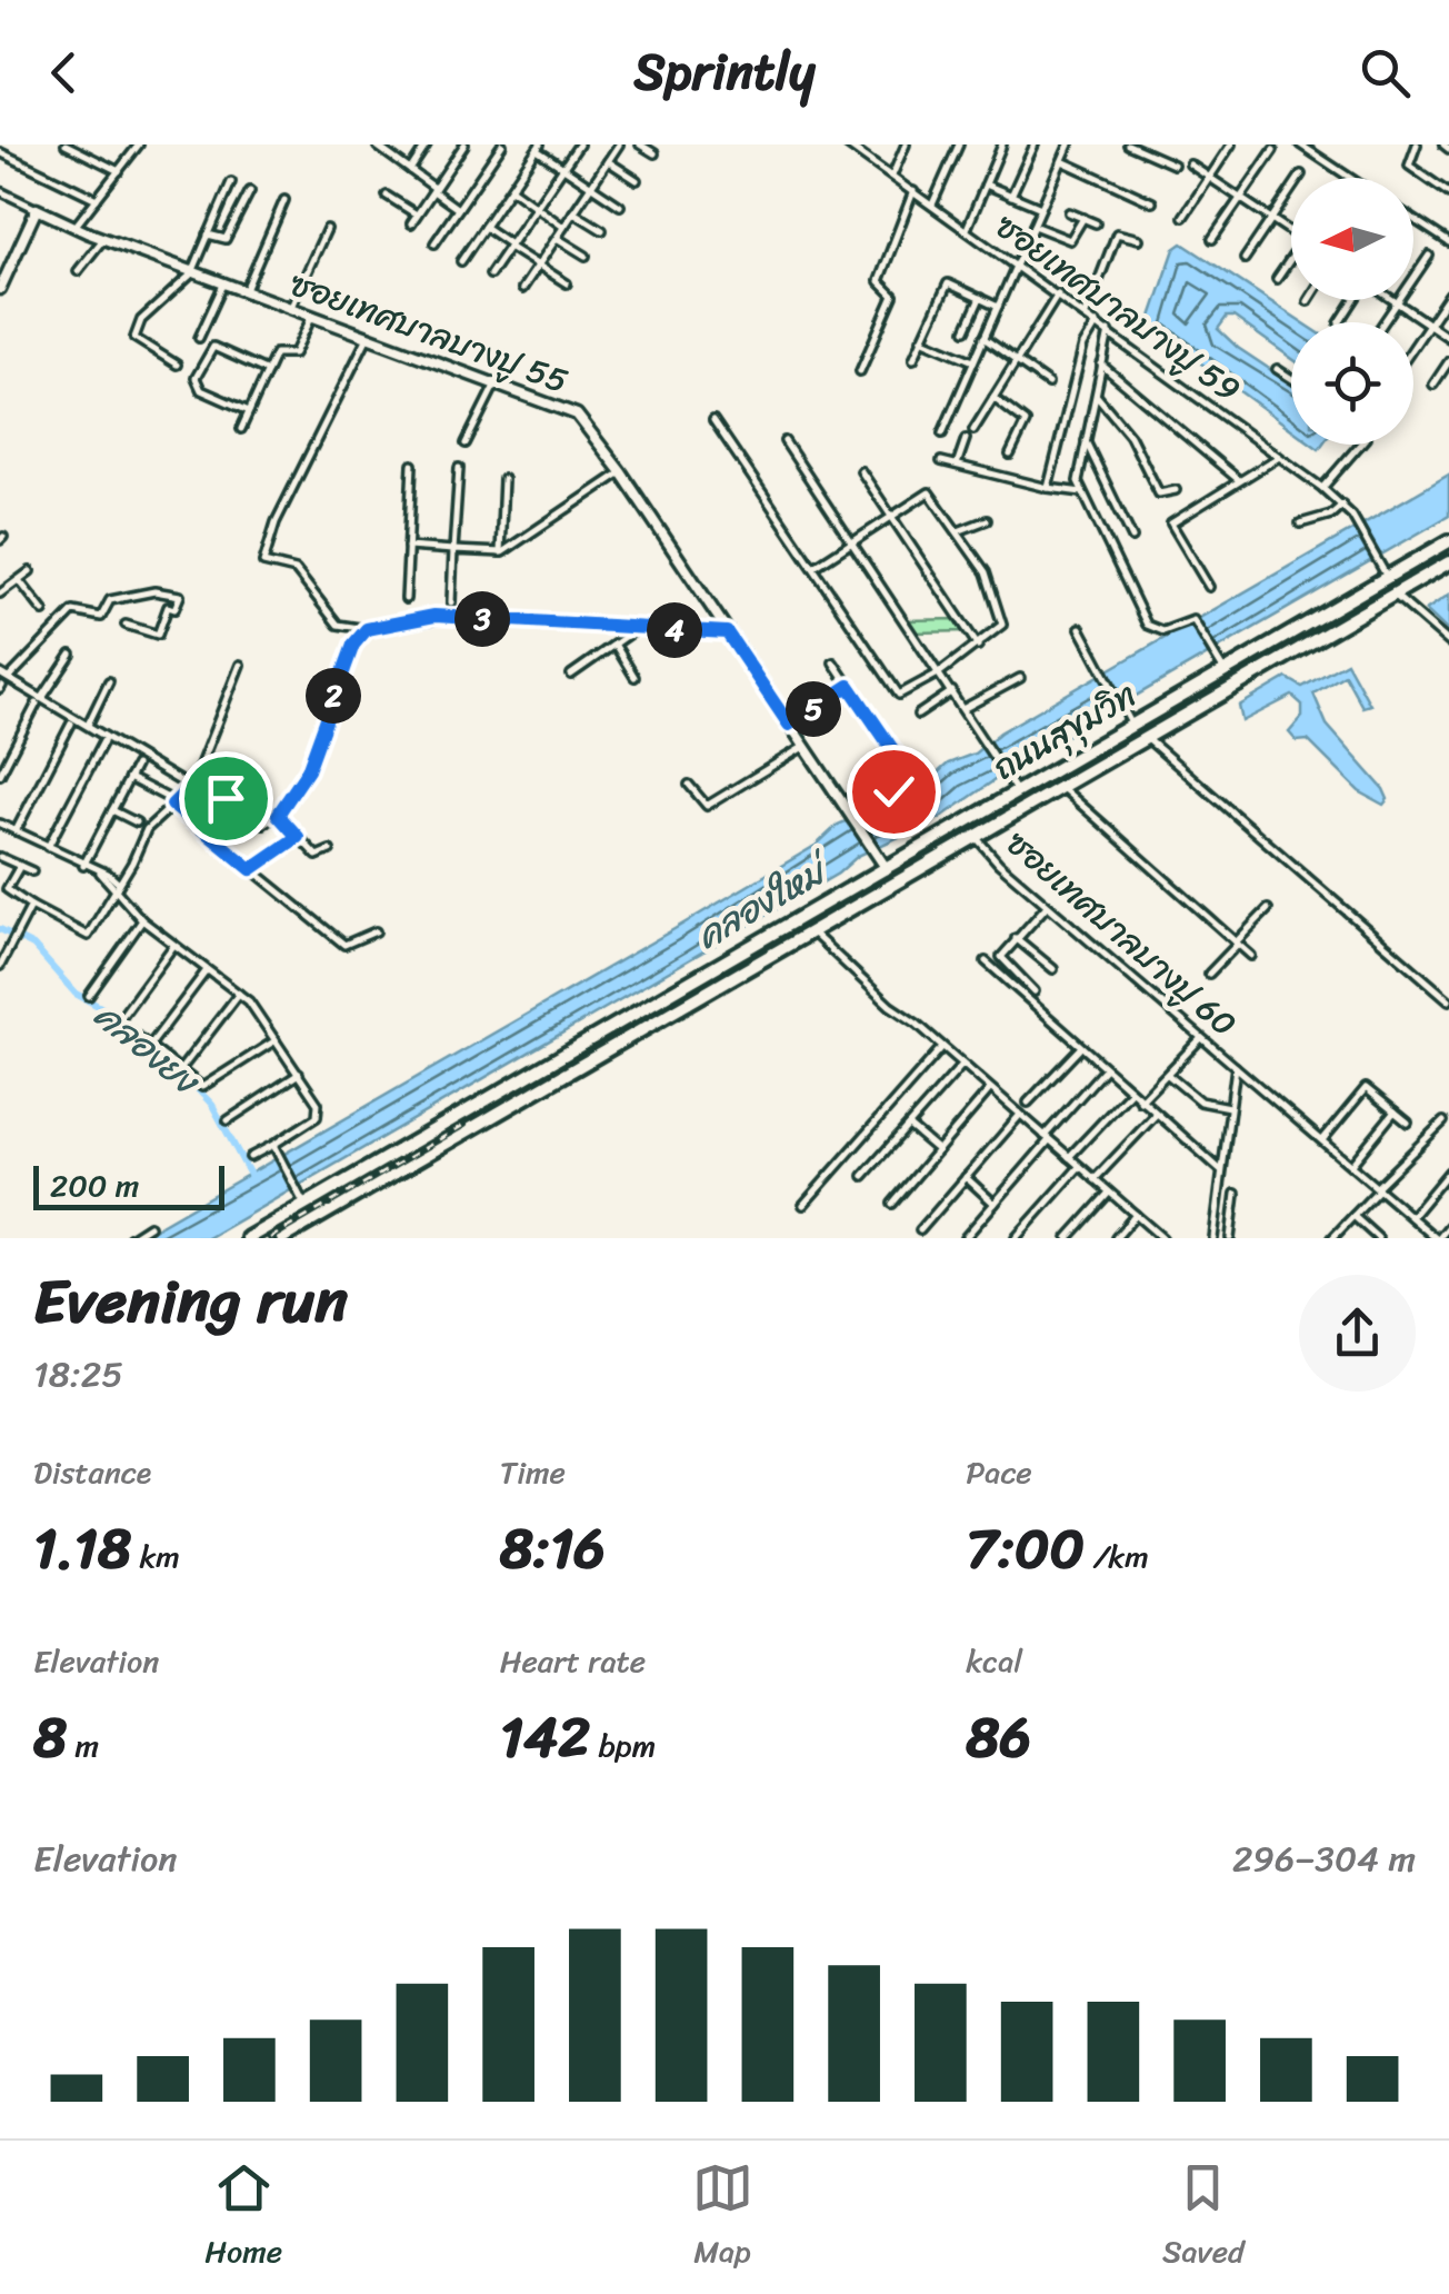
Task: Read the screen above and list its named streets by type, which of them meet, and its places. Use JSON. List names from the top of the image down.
{
  "streets": {
    "highway": ["ถนนสุขุมวิท"],
    "street": ["ซอยเทศบาลบางปู 59", "ซอยเทศบาลบางปู 55", "ซอยเทศบาลบางปู 60"]
  },
  "crossings": [
    ["ซอยเทศบาลบางปู 59", "ถนนสุขุมวิท"],
    ["ซอยเทศบาลบางปู 55", "ถนนสุขุมวิท"],
    ["ถนนสุขุมวิท", "ซอยเทศบาลบางปู 60"]
  ],
  "water": ["คลองใหม่", "คลองยง"],
  "scale_bar": "200 m",
  "north": "left",
  "page": {
    "header": "Sprintly",
    "pins": [
      "3",
      "4",
      "2",
      "5"
    ],
    "scale": "200 m",
    "heading": ["Evening run", "18:25"],
    "stats": [
      ["Distance", "1.18 km"],
      ["Time", "8:16"],
      ["Pace", "7:00 /km"],
      ["Elevation", "8 m"],
      ["Heart rate", "142 bpm"],
      ["kcal", "86"]
    ],
    "chart": ["Elevation", "296–304 m"],
    "tabs": ["Home", "Map", "Saved"]
  }
}
